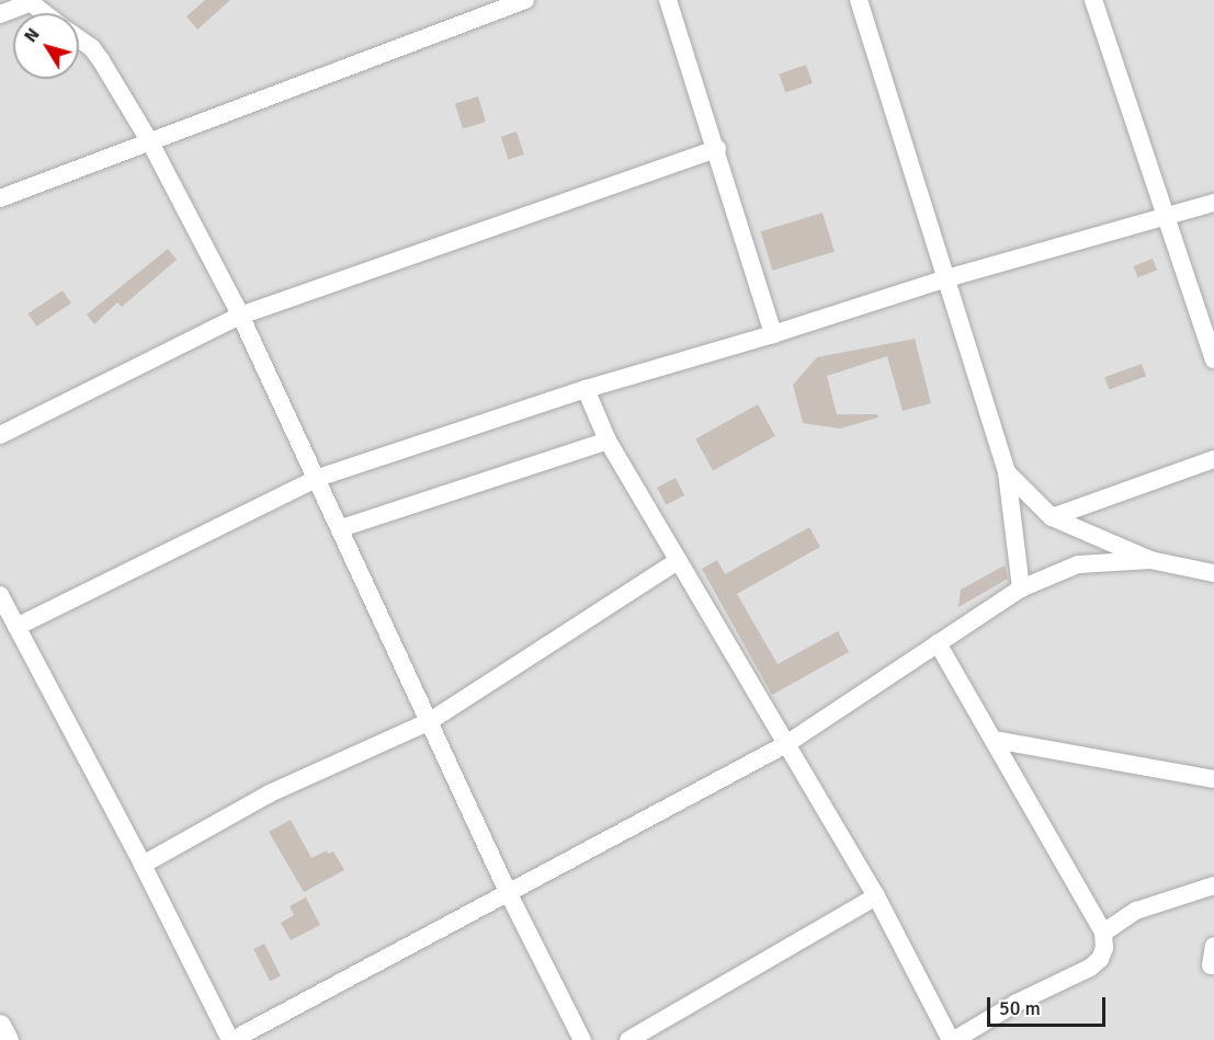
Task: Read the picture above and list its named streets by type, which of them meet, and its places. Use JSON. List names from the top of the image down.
{
  "scale_bar": "50 m",
  "north": "top left"
}
